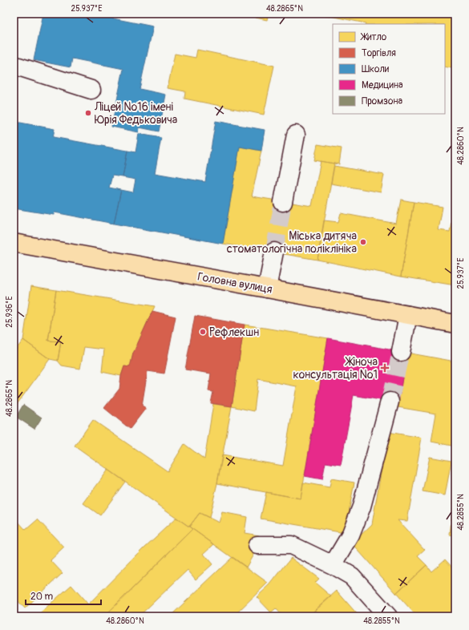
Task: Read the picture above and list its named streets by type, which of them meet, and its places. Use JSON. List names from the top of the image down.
{
  "streets": {
    "main road": ["Головна вулиця"]
  },
  "places": {
    "other": ["Ліцей №16 імені Юрія Федьковича", "Міська дитяча стоматологічна поліклініка", "Рефлекшн"],
    "health": ["Жіноча консультація №1"]
  },
  "legend": [
    "Житло",
    "Торгівля",
    "Школи",
    "Медицина",
    "Промзона"
  ],
  "scale_bar": "20 m",
  "coordinates": [
    "25.937°E",
    "48.2865°N",
    "48.2860°N",
    "25.936°E",
    "48.2855°N"
  ]
}
